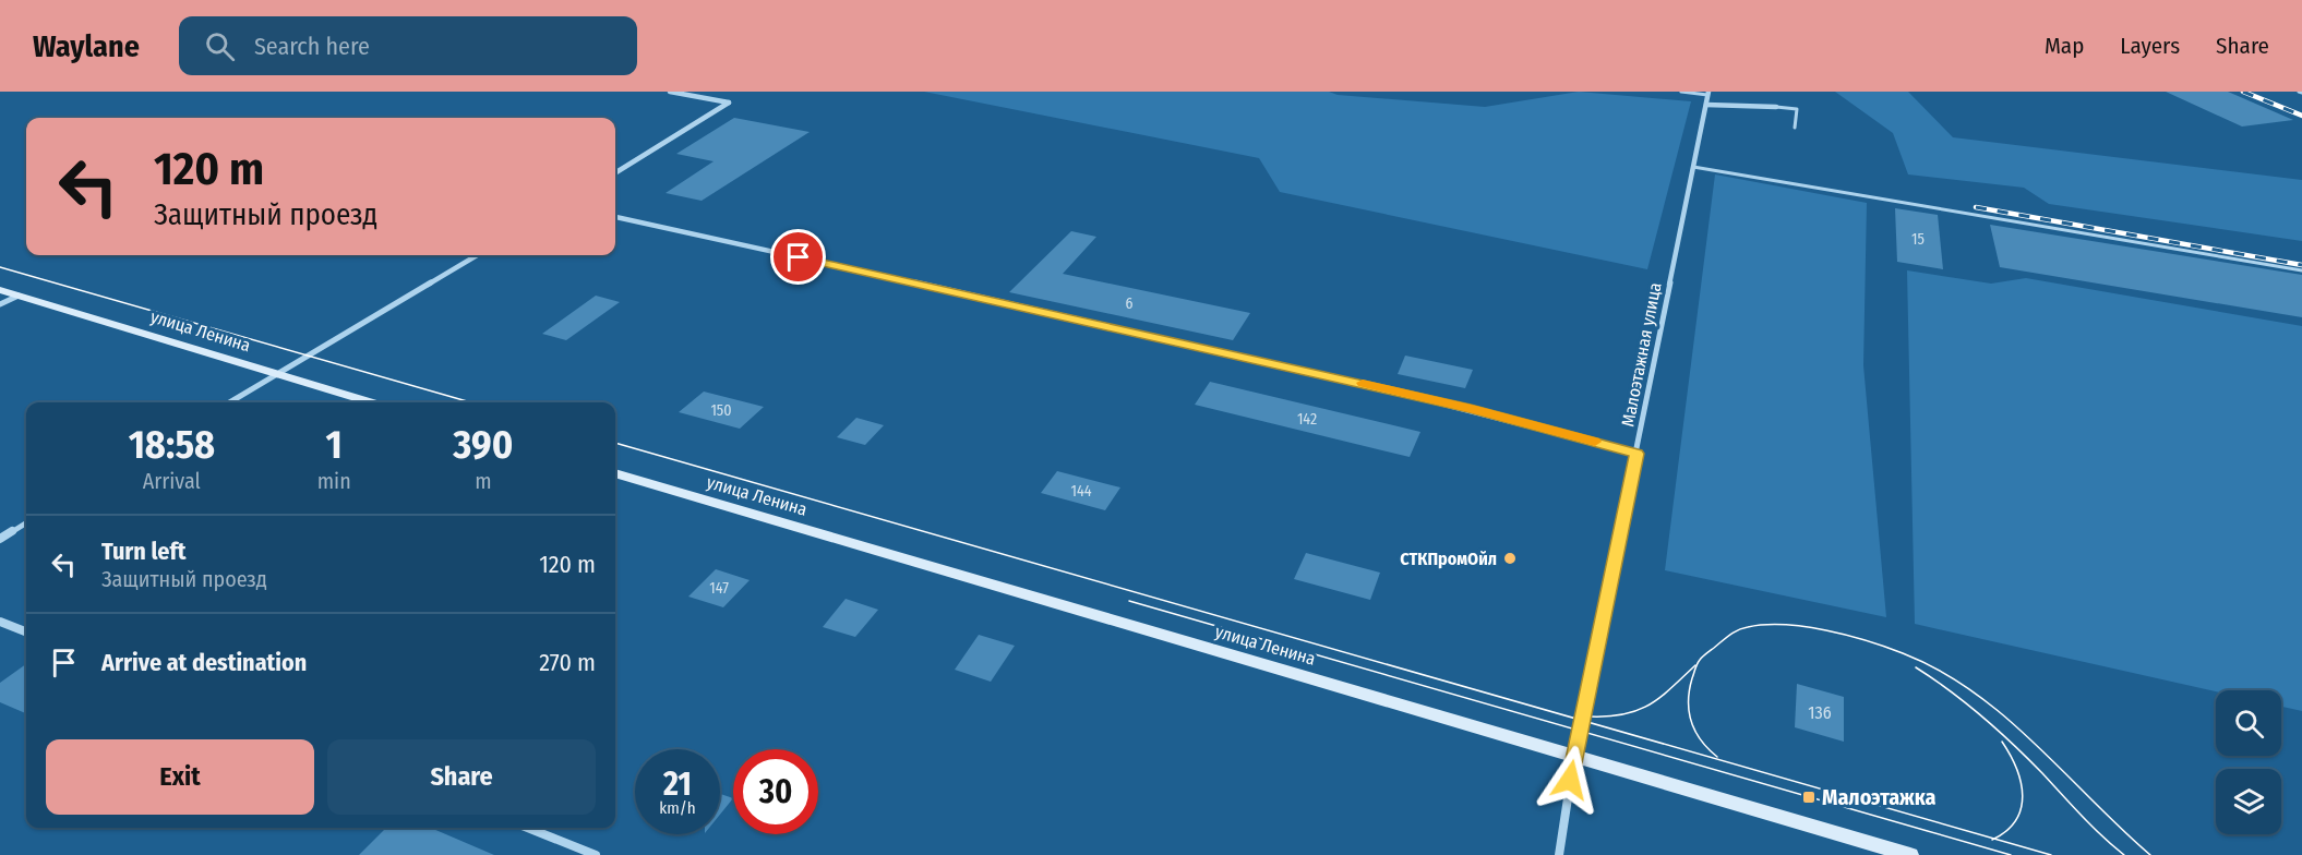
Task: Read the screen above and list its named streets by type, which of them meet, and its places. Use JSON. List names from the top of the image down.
{
  "streets": {
    "main road": ["улица Ленина"],
    "street": ["Малоэтажная улица"]
  },
  "crossings": [
    ["улица Ленина", "Малоэтажная улица"]
  ],
  "places": {
    "other": ["СТКПромОйл"],
    "transit": ["Малоэтажка"]
  },
  "house_numbers": [
    "15",
    "6",
    "150",
    "142",
    "144",
    "147",
    "136"
  ],
  "page": {
    "header": "Waylane",
    "search": "Search here",
    "nav": ["Map", "Layers", "Share"],
    "turn": ["120 m", "Защитный проезд"],
    "eta": [
      "18:58",
      "Arrival",
      "1",
      "min",
      "390",
      "m"
    ],
    "list": [
      {
        "name": "Turn left",
        "note": "Защитный проезд",
        "value": "120 m"
      },
      {
        "name": "Arrive at destination",
        "value": "270 m"
      }
    ],
    "buttons": ["Exit", "Share"],
    "speed": "21 km/h",
    "limit": "30"
  }
}
